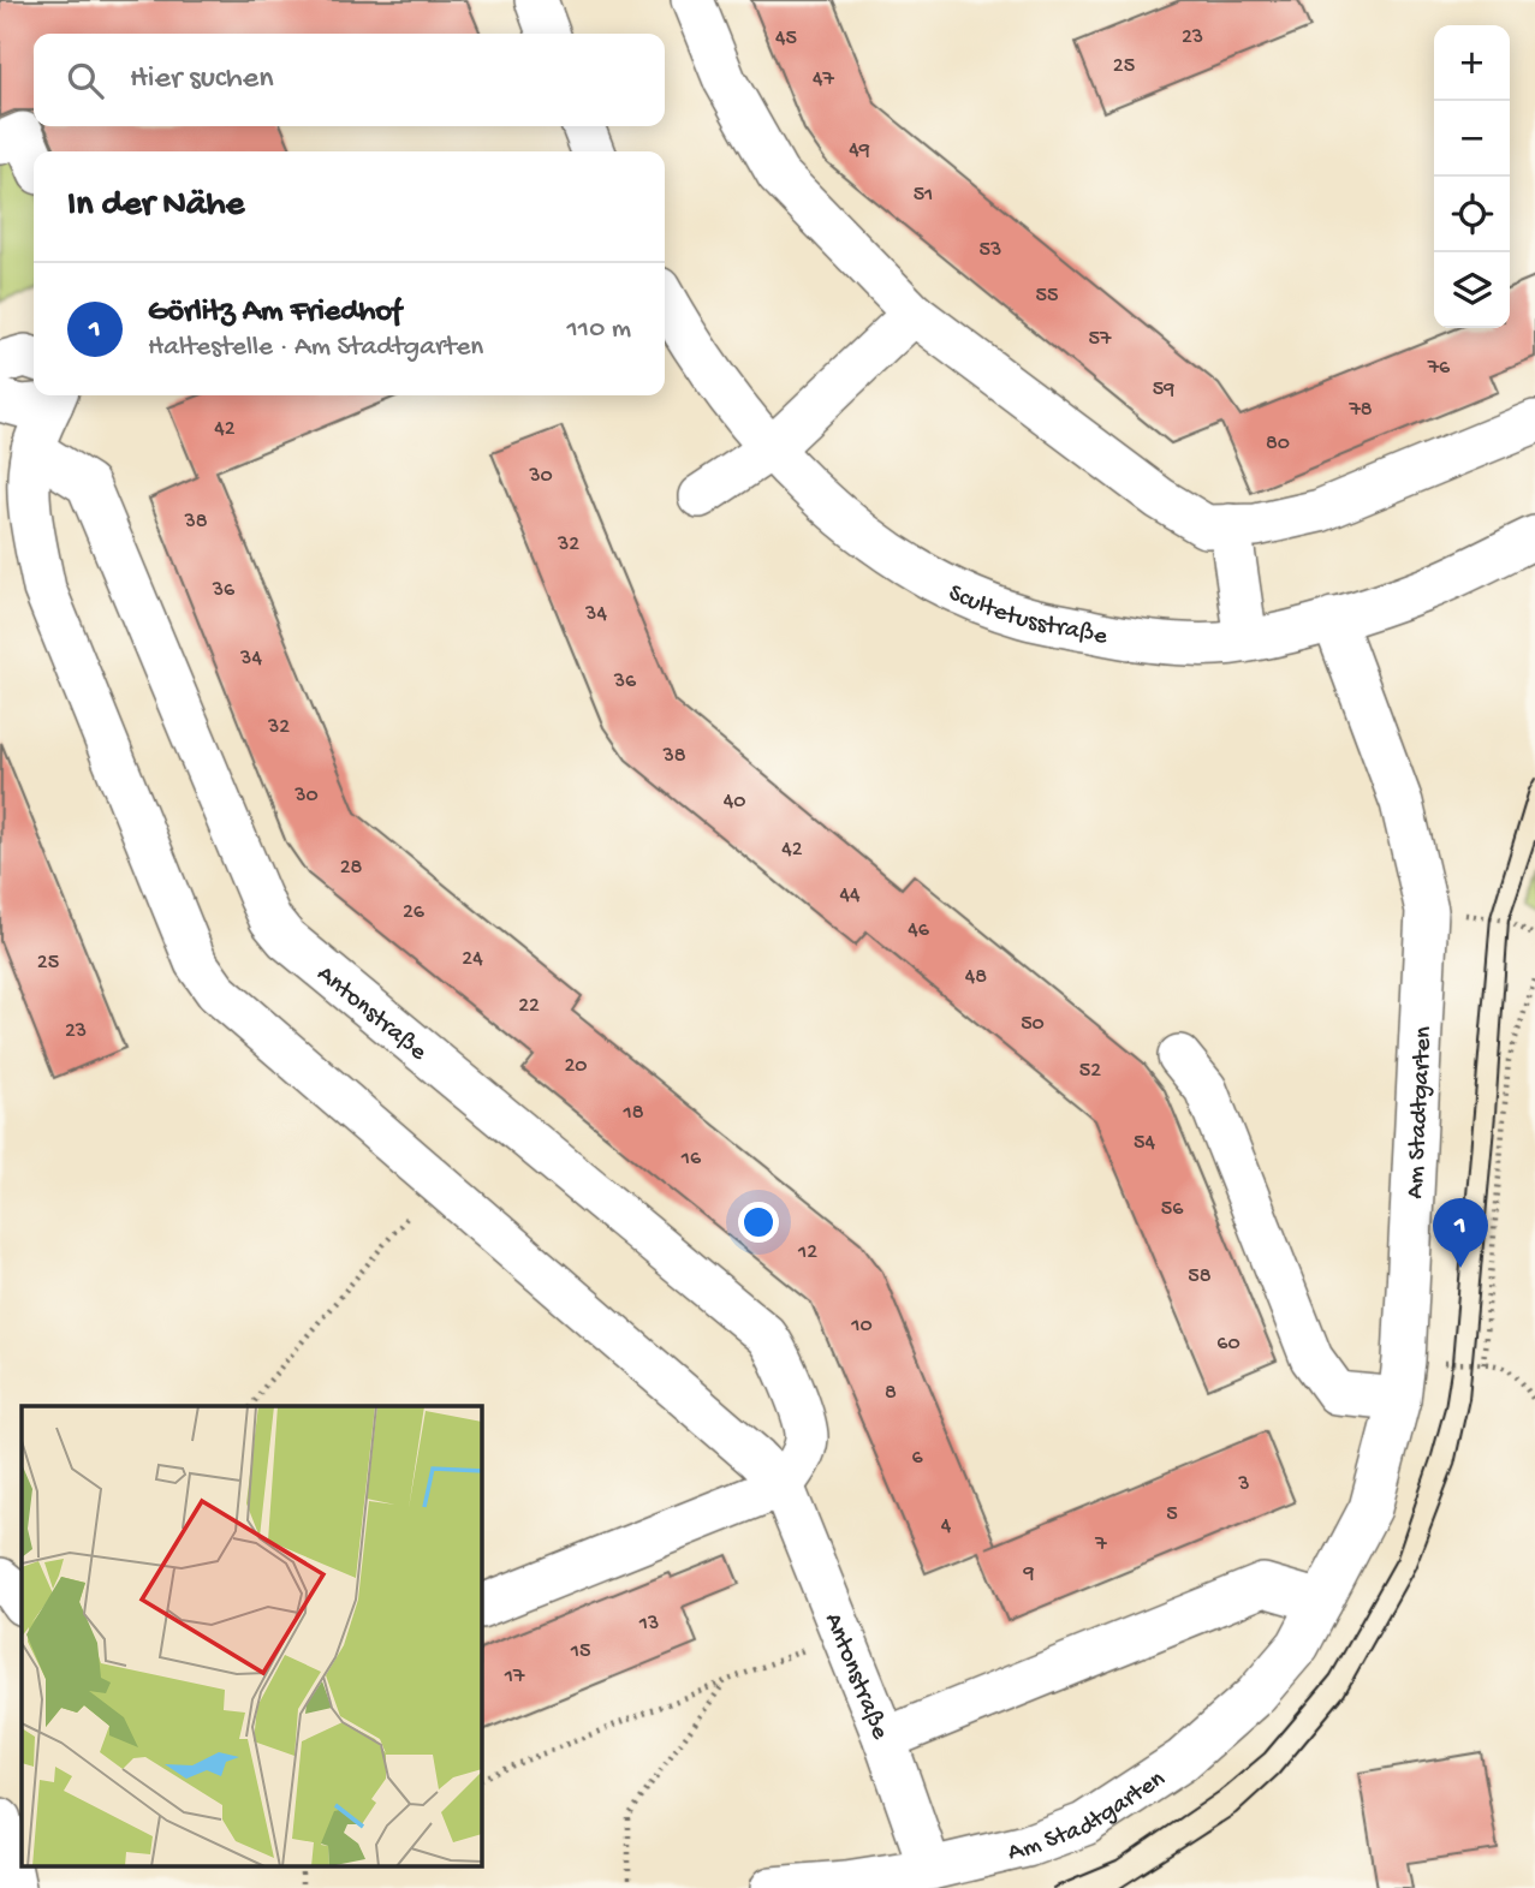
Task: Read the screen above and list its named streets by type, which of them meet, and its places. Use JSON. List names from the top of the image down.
{
  "streets": {
    "street": ["Scultetusstraße", "Antonstraße", "Am Stadtgarten"]
  },
  "crossings": [
    ["Scultetusstraße", "Am Stadtgarten"],
    ["Antonstraße", "Am Stadtgarten"]
  ],
  "house_numbers": [
    "23",
    "45",
    "25",
    "47",
    "49",
    "51",
    "53",
    "55",
    "57",
    "76",
    "59",
    "78",
    "42",
    "80",
    "30",
    "38",
    "32",
    "36",
    "34",
    "34",
    "36",
    "32",
    "38",
    "30",
    "40",
    "42",
    "28",
    "44",
    "26",
    "46",
    "24",
    "25",
    "48",
    "22",
    "50",
    "23",
    "20",
    "52",
    "18",
    "54",
    "16",
    "56",
    "12",
    "58",
    "10",
    "60",
    "8",
    "6",
    "3",
    "5",
    "4",
    "7",
    "9",
    "13",
    "15",
    "17"
  ],
  "page": {
    "map_buttons": ["+", "−"],
    "search": "Hier suchen",
    "heading": "In der Nähe",
    "list": [
      {
        "mark": "1",
        "name": "Görlitz Am Friedhof",
        "note": "Haltestelle · Am Stadtgarten",
        "value": "110 m"
      }
    ],
    "pins": "1"
  }
}
